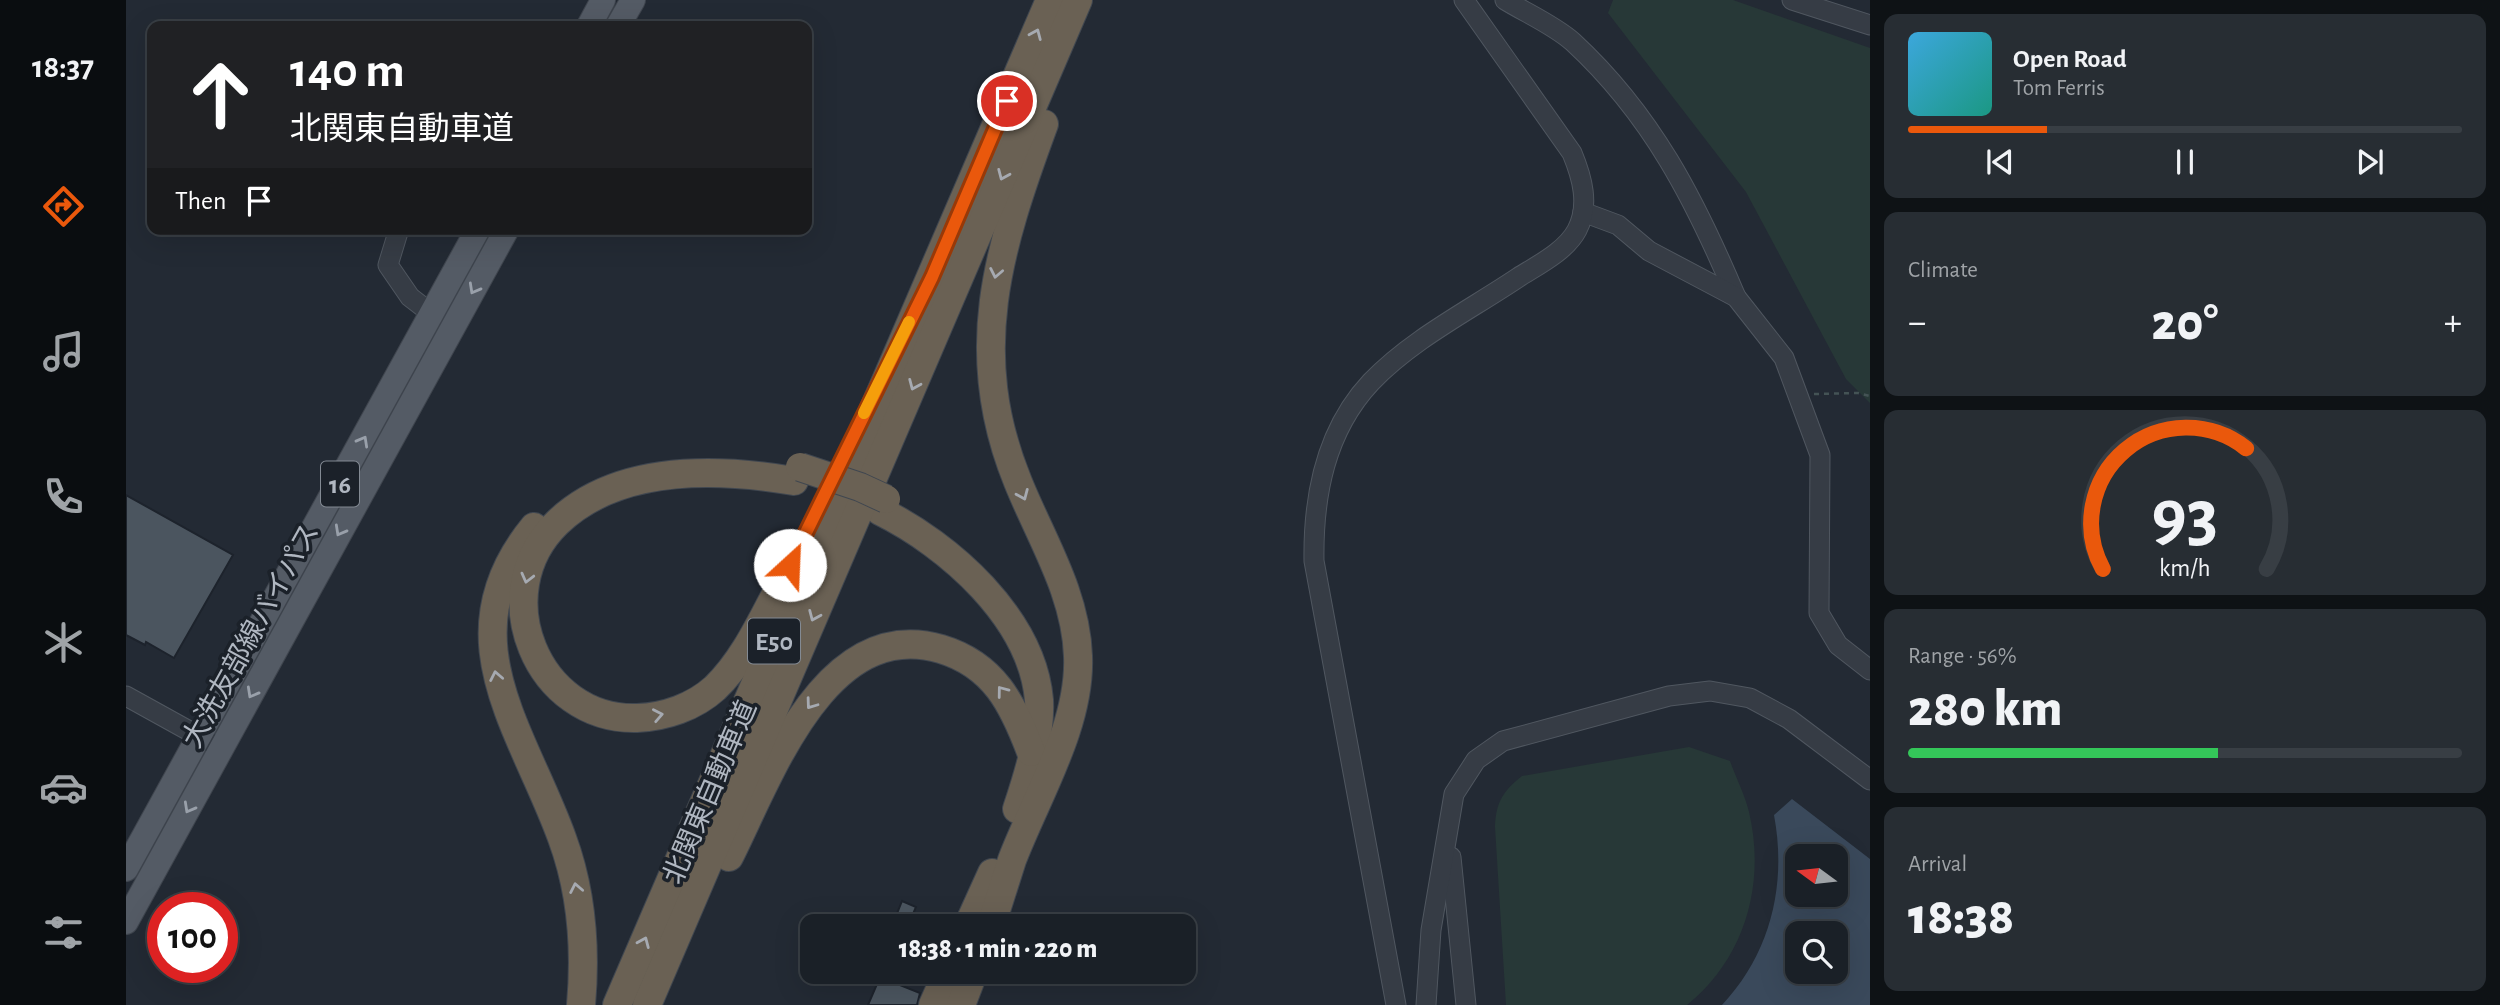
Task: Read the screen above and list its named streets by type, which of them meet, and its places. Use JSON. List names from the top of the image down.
{
  "streets": {
    "highway": ["E50", "北関東自動車道"],
    "main road": ["16", "大洗友部線バイパス"]
  },
  "north": "left",
  "page": {
    "tabs": "18:37",
    "turn": ["140 m", "北関東自動車道"],
    "song": ["Open Road", "Tom Ferris"],
    "then": "Then",
    "tile": [
      "Climate",
      ["Range · 56%", "280 km"],
      ["Arrival", "18:38"]
    ],
    "heat": ["−", "20°", "+"],
    "limit": "100",
    "trip": "18:38 · 1 min · 220 m",
    "gauge": ["93", "km/h"]
  }
}
